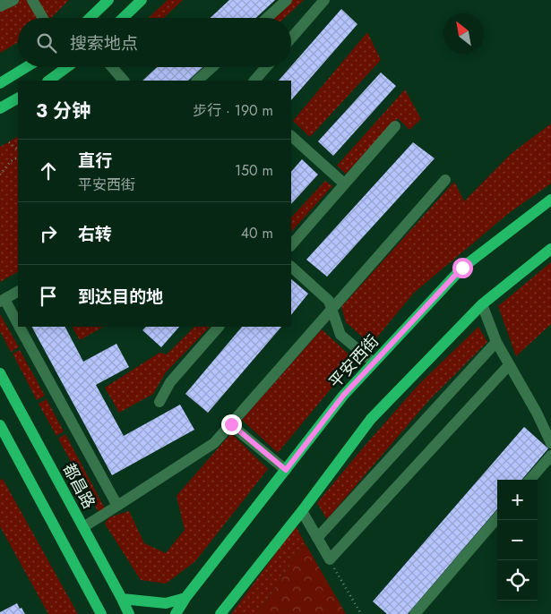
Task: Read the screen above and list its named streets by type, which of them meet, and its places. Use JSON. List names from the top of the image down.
{
  "streets": {
    "main road": ["平安西街", "都昌路"]
  },
  "north": "top left",
  "page": {
    "search": "搜索地点",
    "heading": ["3 分钟", "步行 · 190 m"],
    "list": [
      ["直行", "平安西街", "150 m"],
      ["右转", "40 m"],
      "到达目的地"
    ],
    "map_buttons": ["+", "−"]
  }
}
